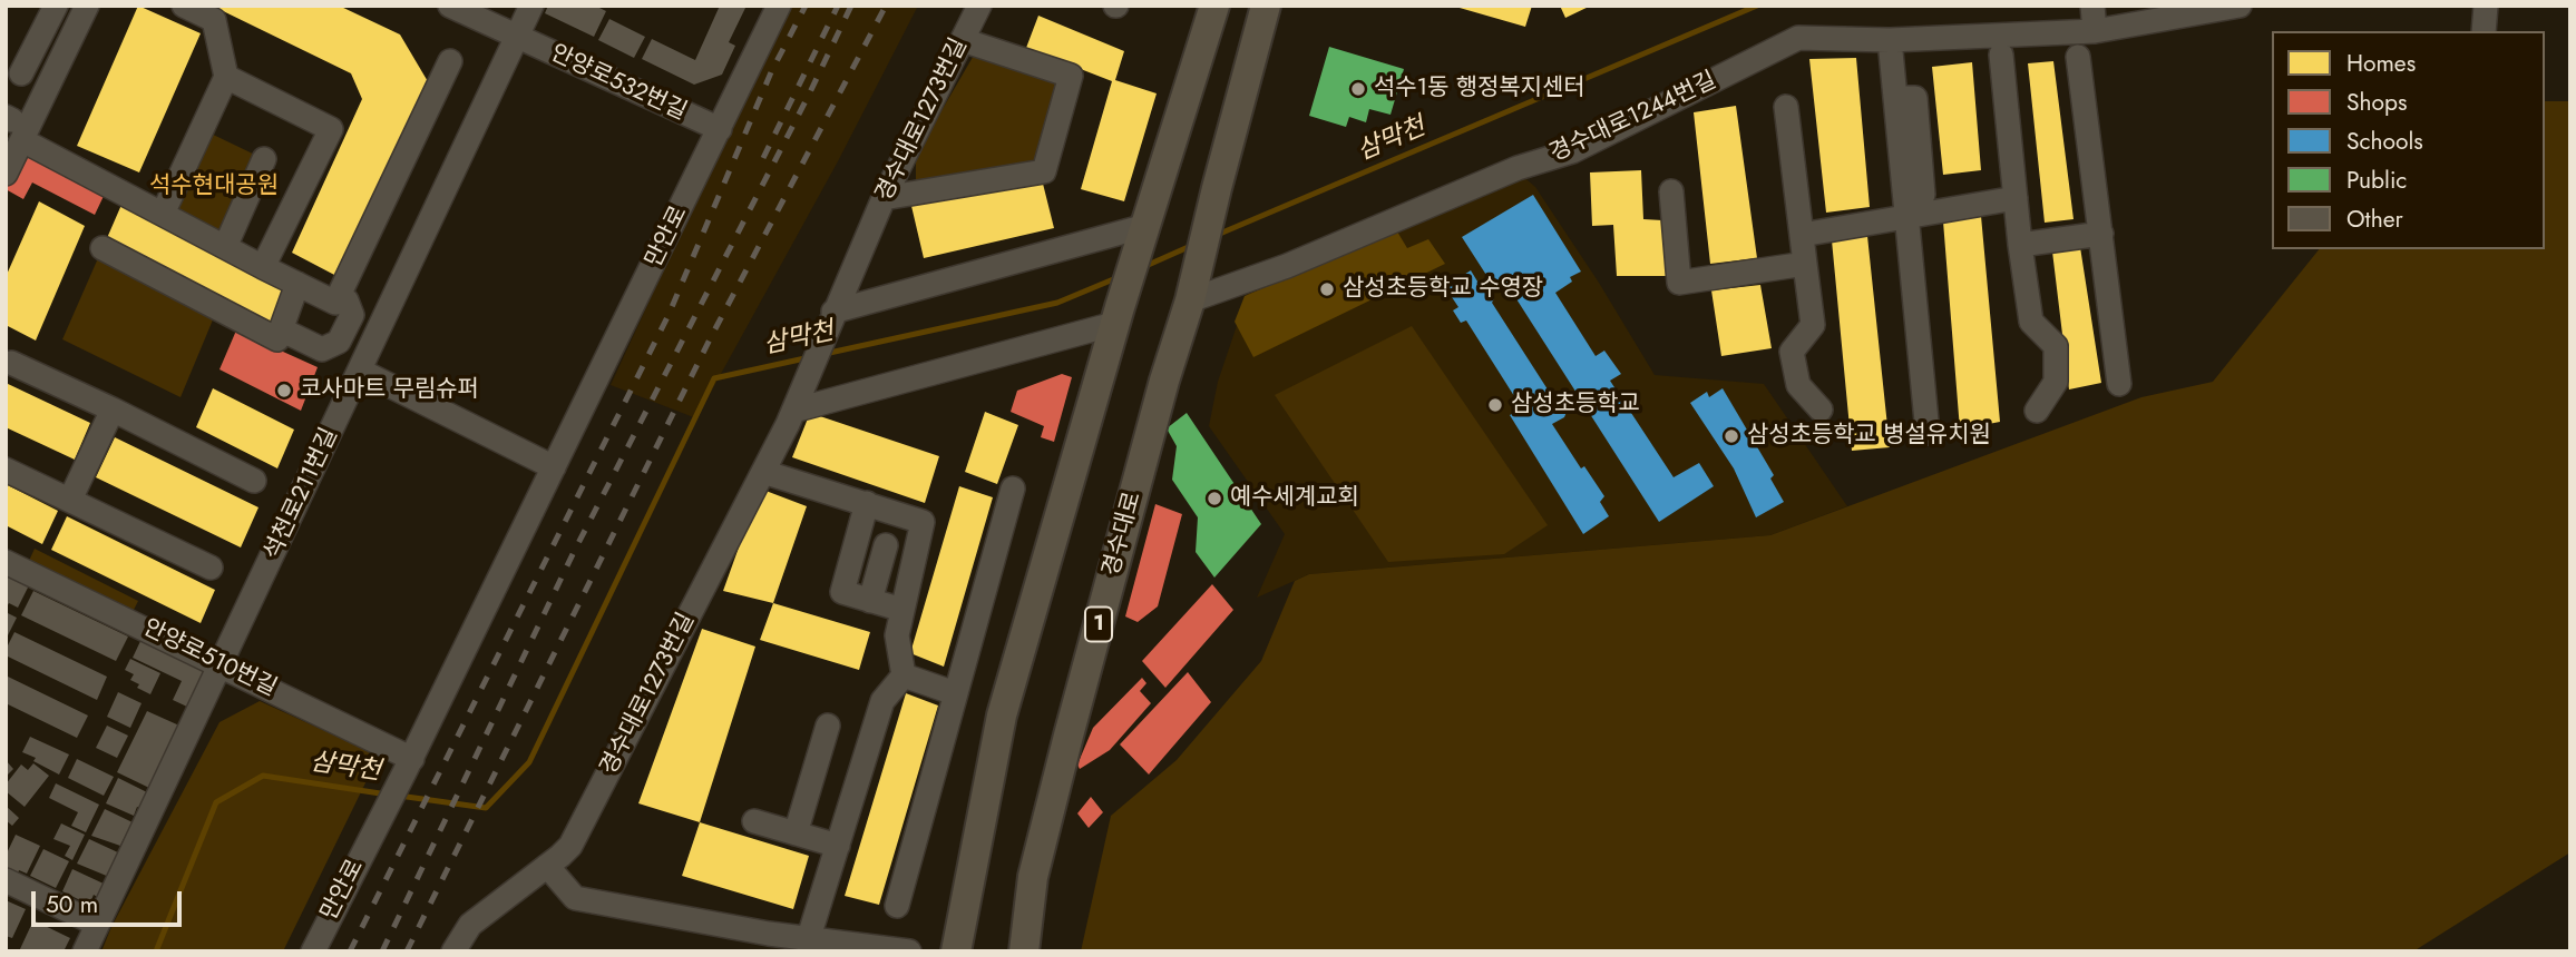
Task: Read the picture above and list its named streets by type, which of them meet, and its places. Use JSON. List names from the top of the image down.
{
  "streets": {
    "main road": ["경수대로", "1"],
    "street": [
      "안양로532번길",
      "경수대로1244번길",
      "경수대로1273번길",
      "만안로",
      "석천로211번길",
      "안양로510번길"
    ]
  },
  "crossings": [
    ["안양로532번길", "만안로"],
    ["안양로532번길", "석천로211번길"],
    ["경수대로1244번길", "경수대로"],
    ["경수대로1244번길", "1"],
    ["만안로", "안양로510번길"],
    ["석천로211번길", "안양로510번길"],
    ["경수대로", "1"]
  ],
  "water": ["삼막천"],
  "parks": ["석수현대공원"],
  "places": [
    "석수1동 행정복지센터",
    "삼성초등학교 수영장",
    "코사마트 무림슈퍼",
    "삼성초등학교",
    "삼성초등학교 병설유치원",
    "예수세계교회"
  ],
  "legend": [
    "Homes",
    "Shops",
    "Schools",
    "Public",
    "Other"
  ],
  "scale_bar": "50 m"
}
